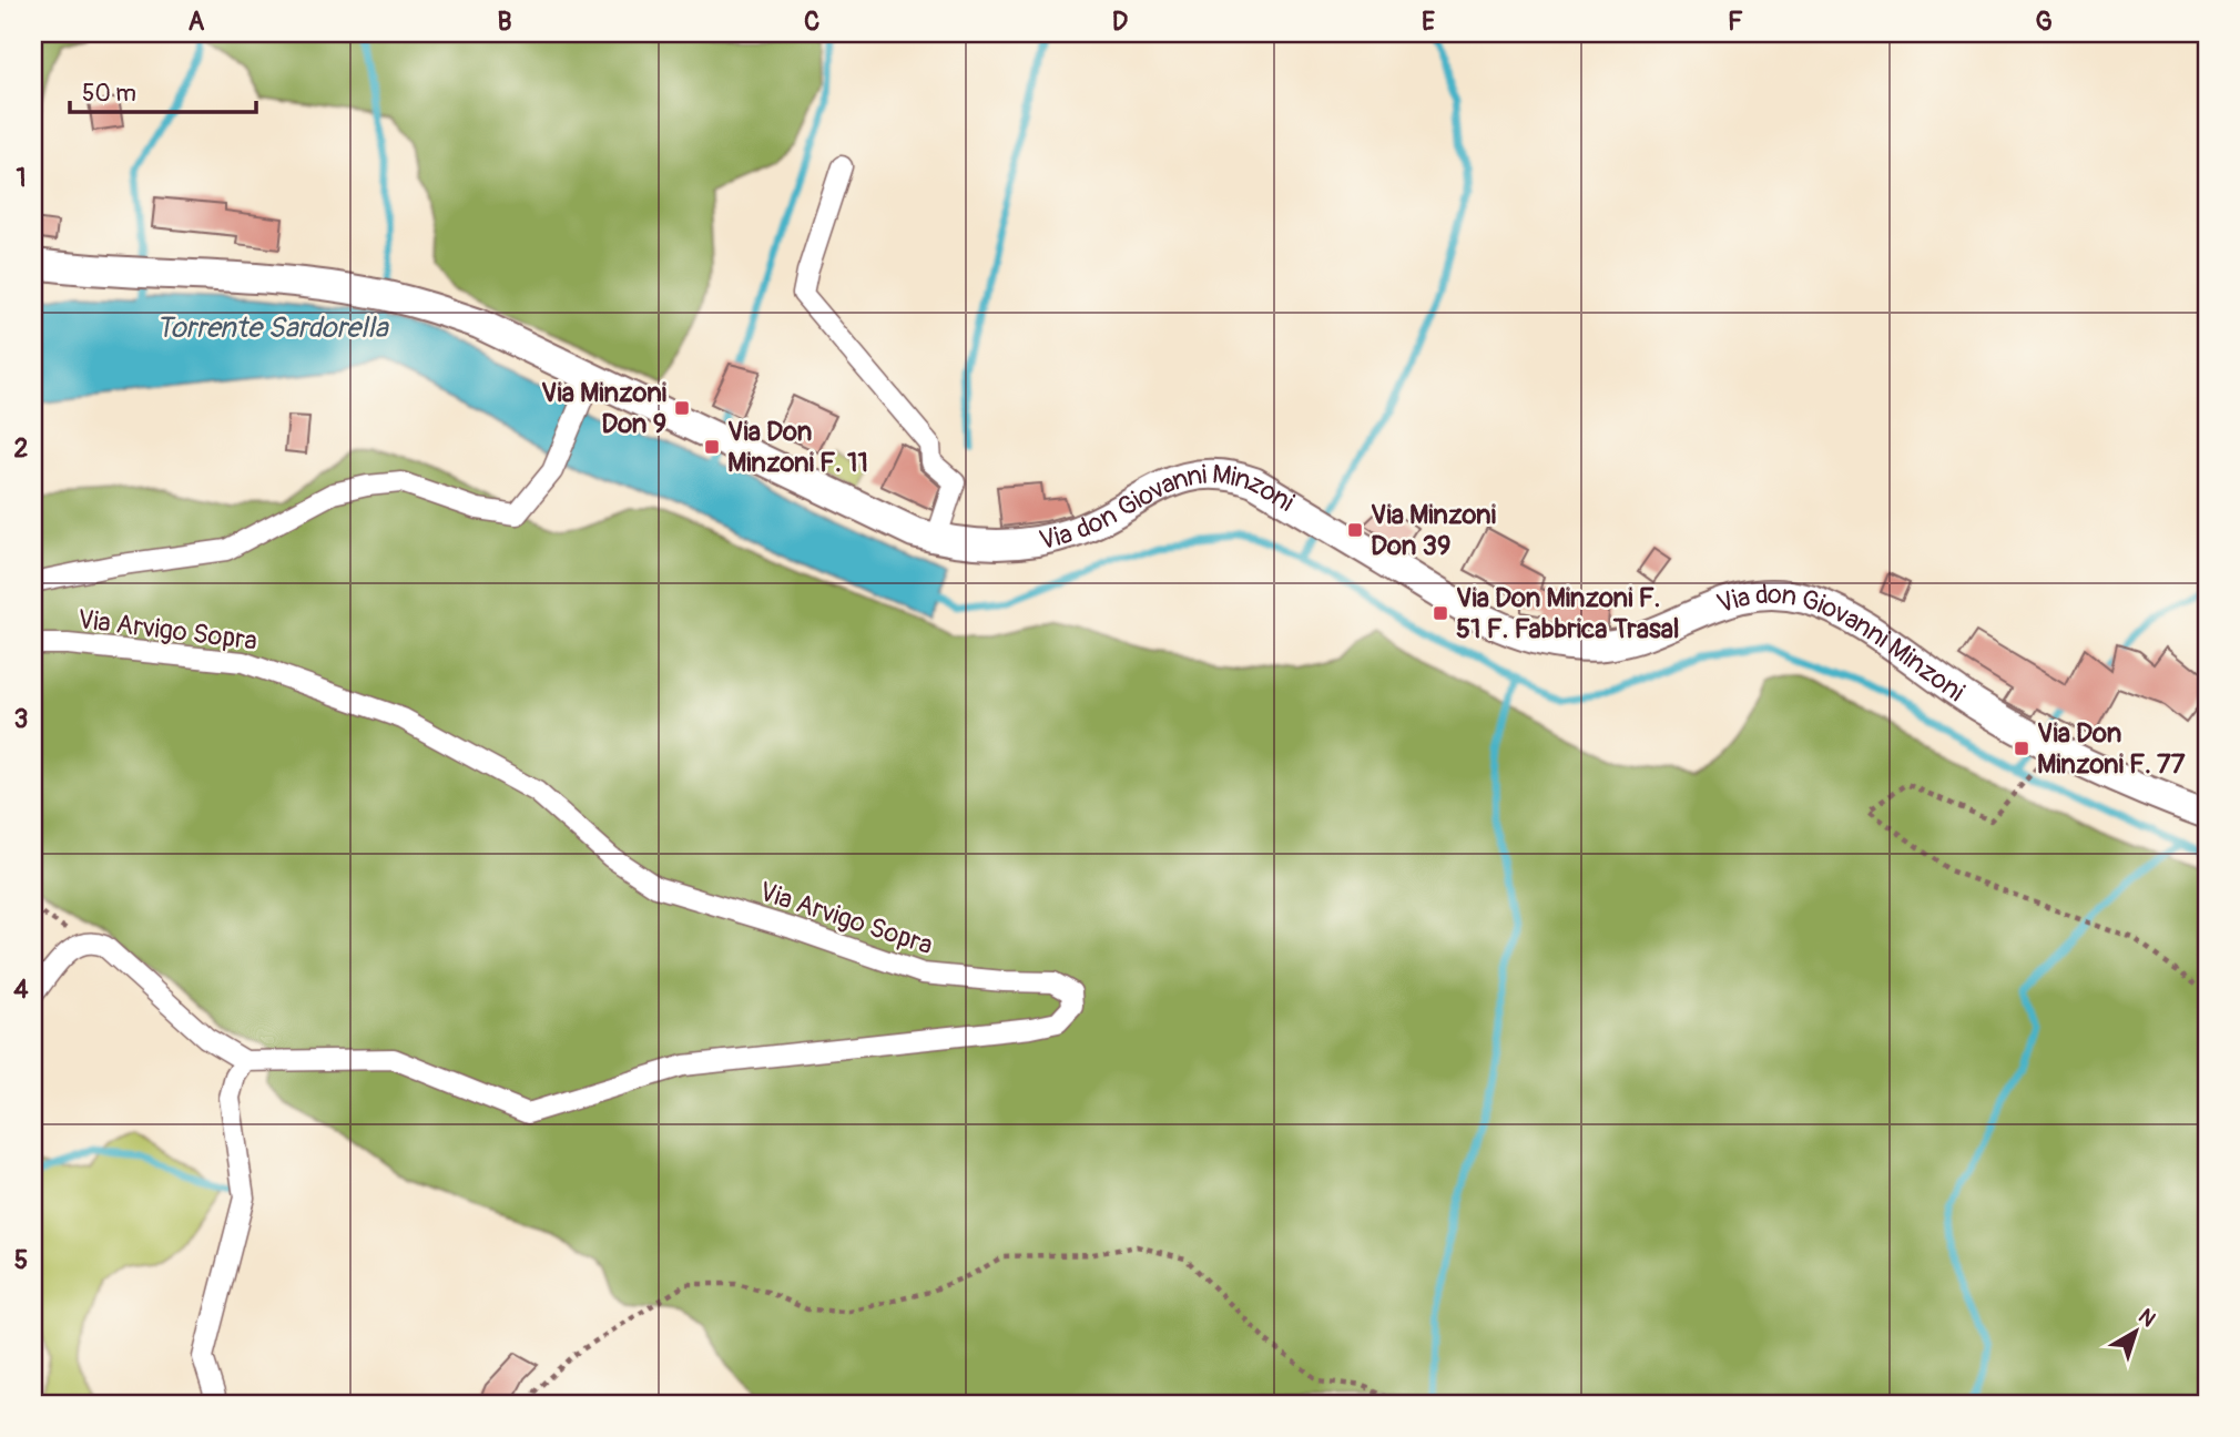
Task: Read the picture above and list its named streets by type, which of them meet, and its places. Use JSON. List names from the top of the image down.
{
  "streets": {
    "main road": ["Via don Giovanni Minzoni"],
    "street": ["Via Arvigo Sopra"]
  },
  "crossings": [
    ["Via don Giovanni Minzoni", "Via Arvigo Sopra"]
  ],
  "water": ["Torrente Sardorella"],
  "places": {
    "transit": [
      "Via Minzoni Don 9",
      "Via Don Minzoni F. 11",
      "Via Minzoni Don 39",
      "Via Don Minzoni F. 51 F. Fabbrica Trasal",
      "Via Don Minzoni F. 77"
    ]
  },
  "scale_bar": "50 m",
  "north": "top right",
  "grid": {
    "columns": [
      "A",
      "B",
      "C",
      "D",
      "E",
      "F",
      "G"
    ],
    "rows": [
      "1",
      "2",
      "3",
      "4",
      "5"
    ]
  }
}
